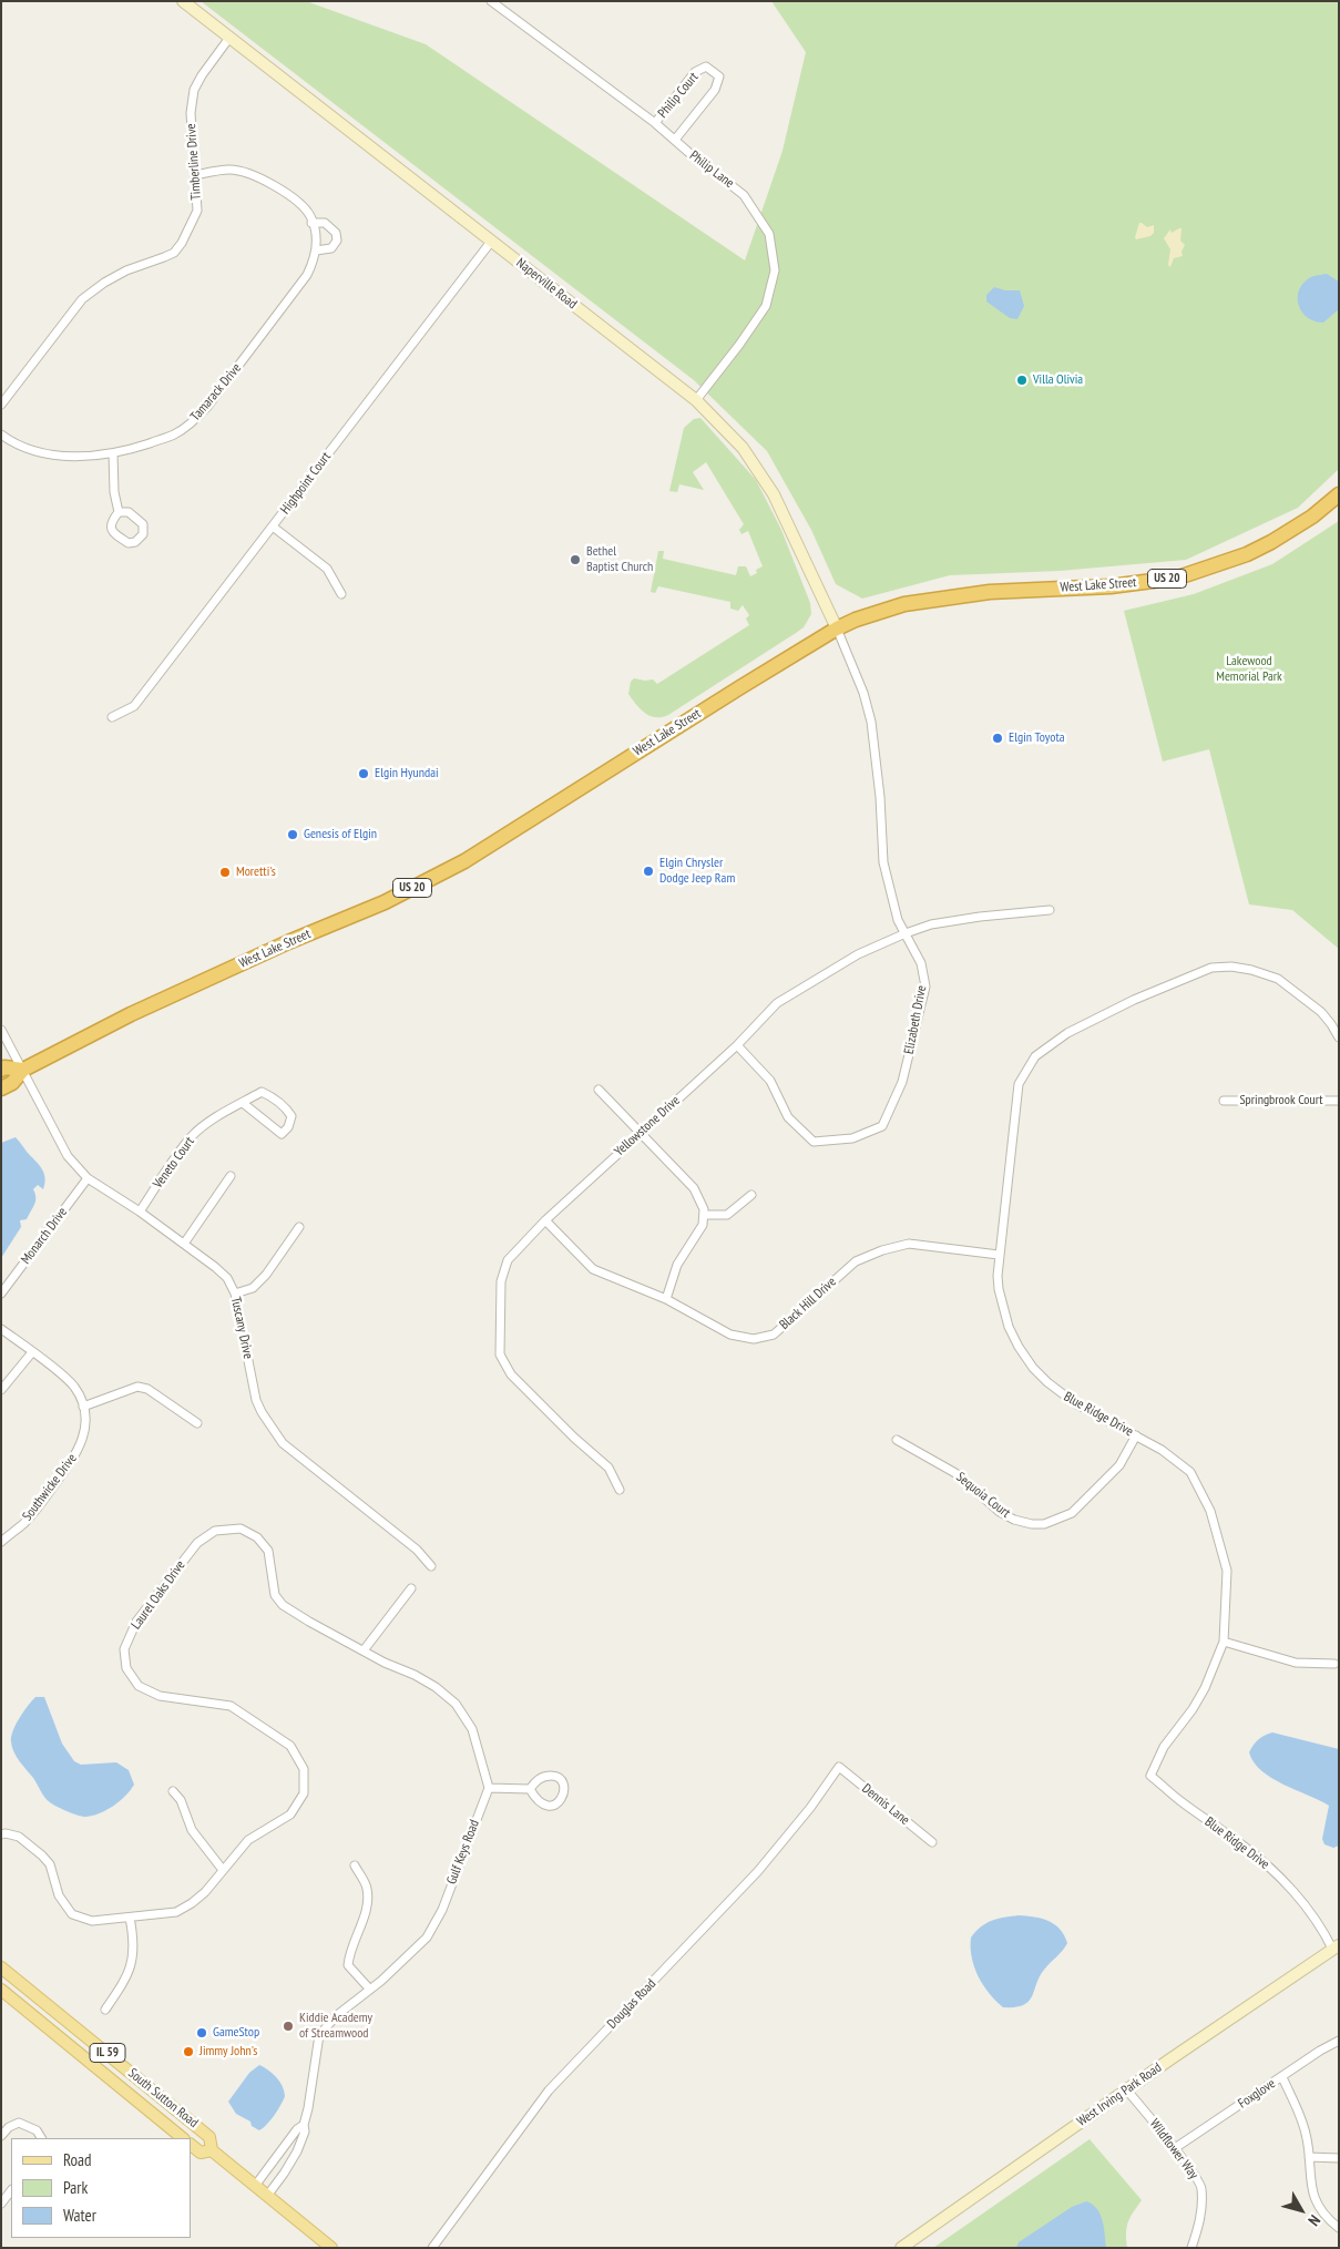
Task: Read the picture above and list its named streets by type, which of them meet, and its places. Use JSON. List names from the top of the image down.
{
  "streets": {
    "highway": ["US 20", "West Lake Street"],
    "main road": ["IL 59", "South Sutton Road"],
    "street": [
      "Philip Court",
      "Timberline Drive",
      "Philip Lane",
      "Naperville Road",
      "Tamarack Drive",
      "Highpoint Court",
      "Elizabeth Drive",
      "Springbrook Court",
      "Yellowstone Drive",
      "Veneto Court",
      "Monarch Drive",
      "Black Hill Drive",
      "Tuscany Drive",
      "Blue Ridge Drive",
      "Southwicke Drive",
      "Sequoia Court",
      "Laurel Oaks Drive",
      "Dennis Lane",
      "Gulf Keys Road",
      "Douglas Road",
      "Foxglove",
      "West Irving Park Road",
      "Wildflower Way"
    ]
  },
  "crossings": [
    ["Philip Court", "Philip Lane"],
    ["Timberline Drive", "Naperville Road"],
    ["Philip Lane", "Naperville Road"],
    ["Naperville Road", "Highpoint Court"],
    ["Naperville Road", "West Lake Street"],
    ["Naperville Road", "Elizabeth Drive"],
    ["West Lake Street", "Elizabeth Drive"],
    ["West Lake Street", "Tuscany Drive"],
    ["Elizabeth Drive", "Yellowstone Drive"],
    ["Yellowstone Drive", "Black Hill Drive"],
    ["Veneto Court", "Tuscany Drive"],
    ["Monarch Drive", "Tuscany Drive"],
    ["Black Hill Drive", "Blue Ridge Drive"],
    ["Blue Ridge Drive", "Sequoia Court"],
    ["Blue Ridge Drive", "West Irving Park Road"],
    ["Dennis Lane", "Douglas Road"],
    ["Gulf Keys Road", "South Sutton Road"],
    ["Foxglove", "Wildflower Way"],
    ["West Irving Park Road", "Wildflower Way"]
  ],
  "parks": ["Lakewood Memorial Park"],
  "places": [
    "Villa Olivia",
    "Bethel Baptist Church",
    "Elgin Toyota",
    "Elgin Hyundai",
    "Genesis of Elgin",
    "Elgin Chrysler Dodge Jeep Ram",
    "Moretti's",
    "Kiddie Academy of Streamwood",
    "GameStop",
    "Jimmy John's"
  ],
  "legend": ["Road", "Park", "Water"],
  "north": "bottom right"
}
